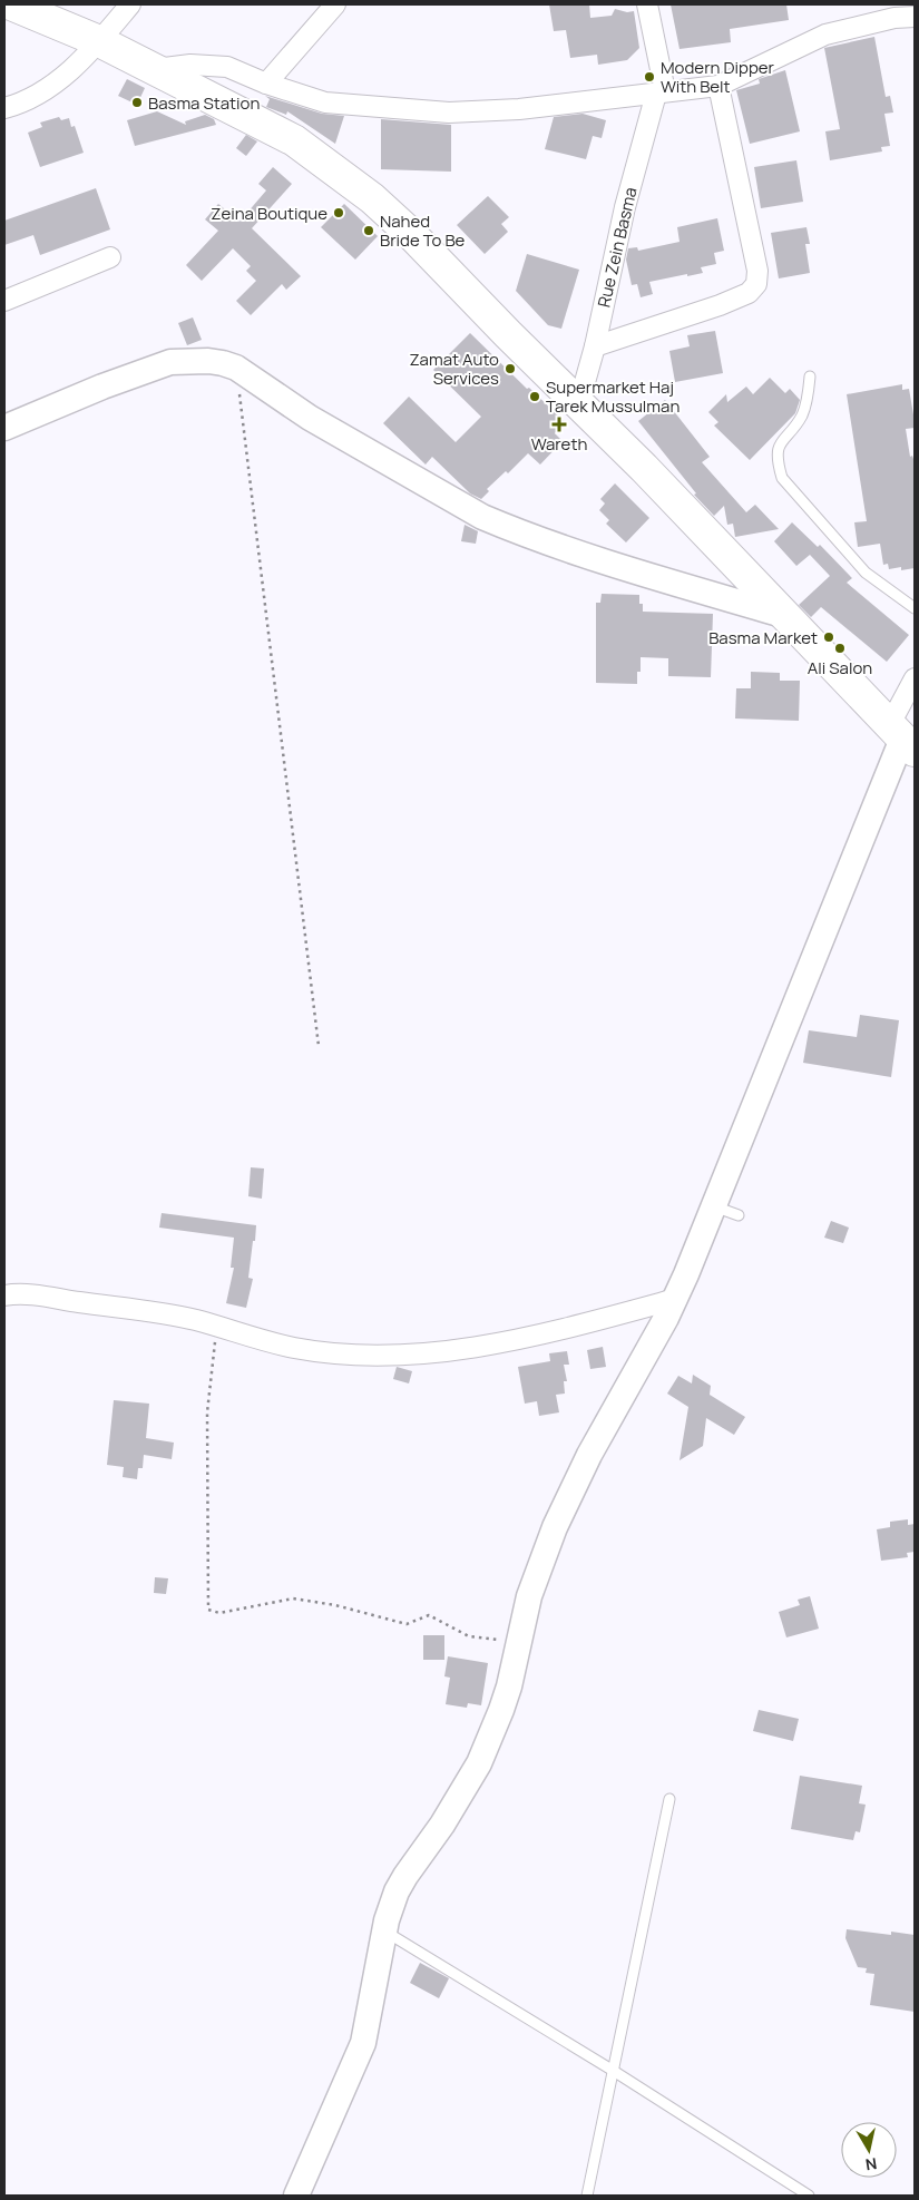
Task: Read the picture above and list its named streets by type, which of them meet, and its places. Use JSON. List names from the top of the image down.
{
  "streets": {
    "street": ["Rue Zein Basma"]
  },
  "places": {
    "other": [
      "Modern Dipper With Belt",
      "Basma Station",
      "Zeina Boutique",
      "Nahed Bride To Be",
      "Zamat Auto Services",
      "Supermarket Haj Tarek Mussulman",
      "Basma Market",
      "Ali Salon"
    ],
    "health": ["Wareth"]
  },
  "north": "bottom"
}
